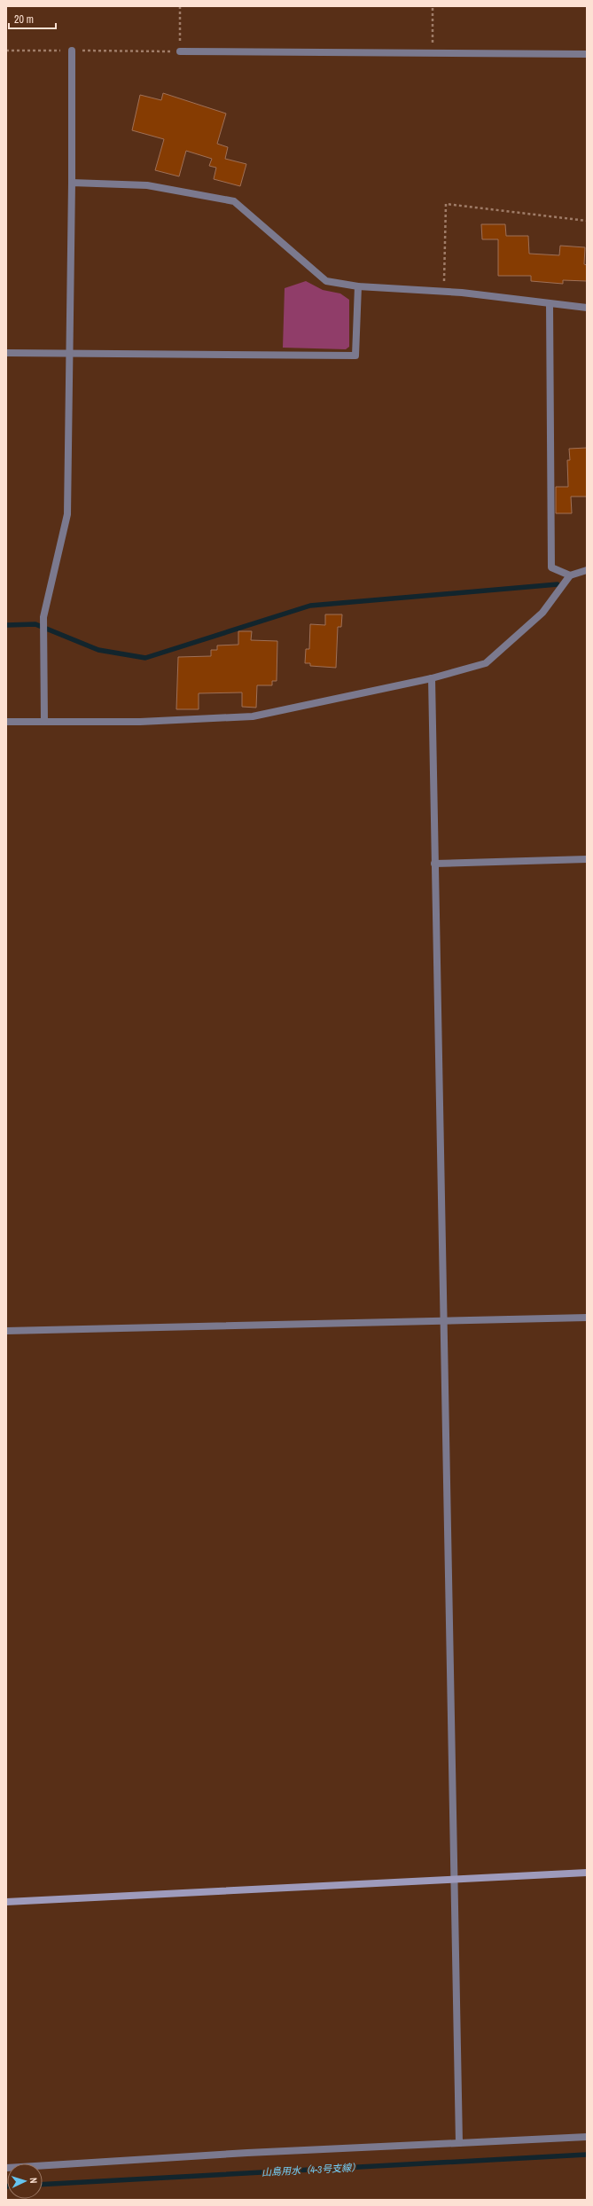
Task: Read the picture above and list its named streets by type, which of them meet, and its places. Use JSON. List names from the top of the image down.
{
  "water": ["山島用水（4-3号支線）"],
  "scale_bar": "20 m",
  "north": "right"
}
